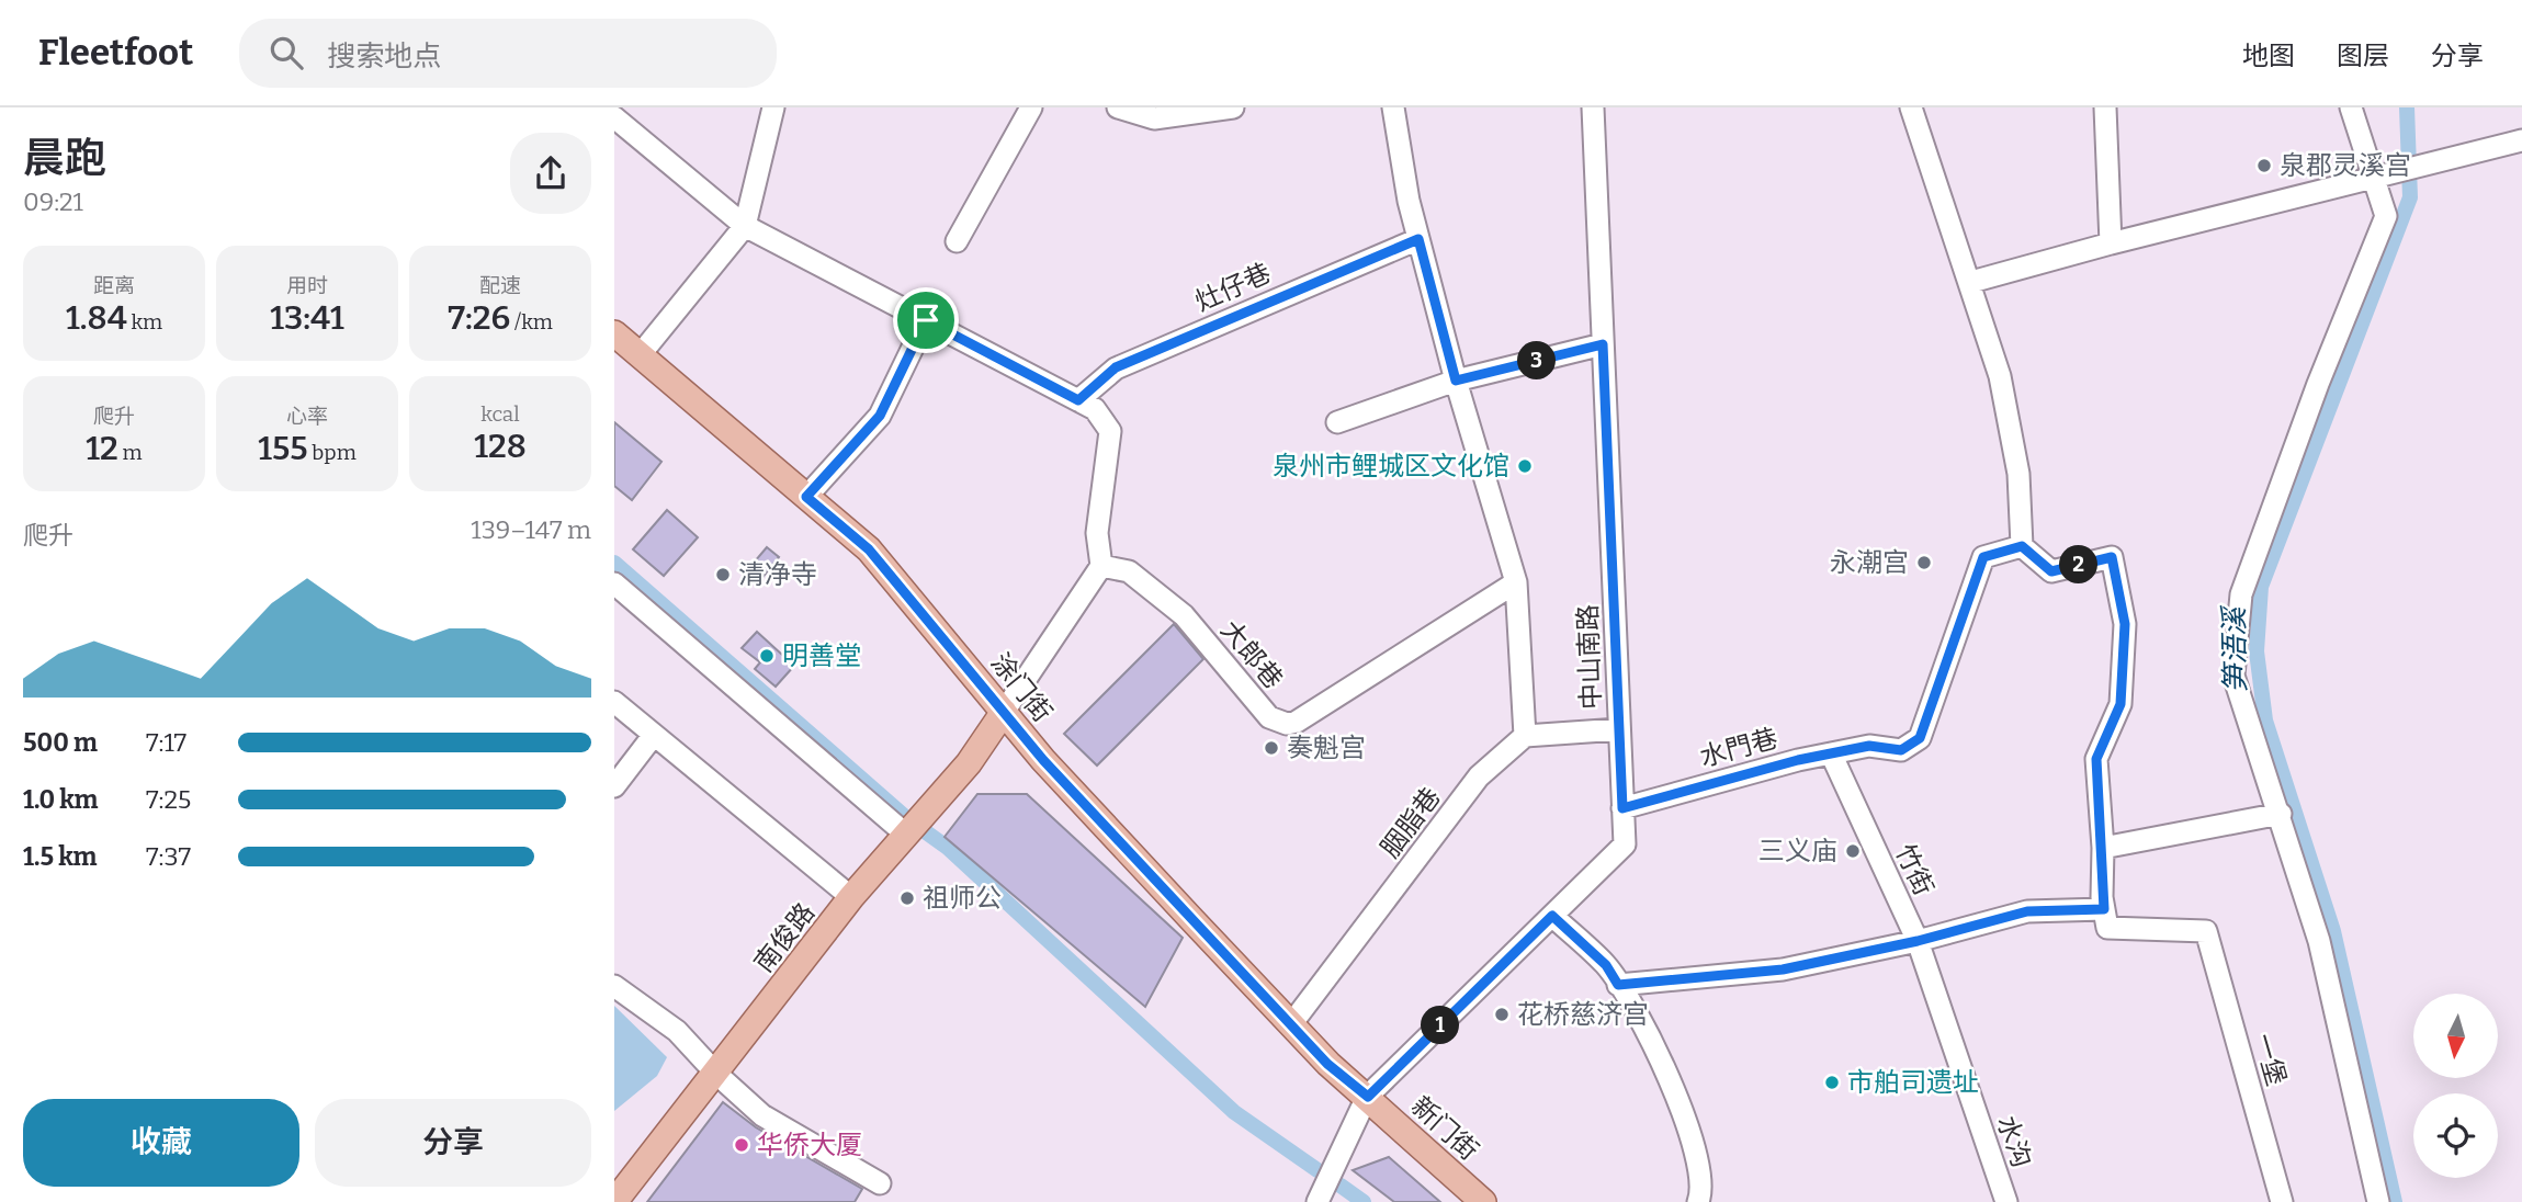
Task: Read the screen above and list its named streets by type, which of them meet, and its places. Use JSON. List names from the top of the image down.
{
  "streets": {
    "main road": ["涂门街", "南俊路", "新门街"],
    "street": [
      "灶仔巷",
      "大郎巷",
      "中山南路",
      "水門巷",
      "胭脂巷",
      "竹街",
      "一堡",
      "水沟"
    ]
  },
  "crossings": [
    ["中山南路", "涂门街"],
    ["中山南路", "水門巷"],
    ["中山南路", "新门街"],
    ["涂门街", "胭脂巷"],
    ["涂门街", "南俊路"],
    ["涂门街", "新门街"],
    ["水門巷", "竹街"],
    ["竹街", "水沟"]
  ],
  "water": ["笋浯溪"],
  "places": [
    "泉郡灵溪宫",
    "泉州市鲤城区文化馆",
    "永潮宫",
    "清净寺",
    "明善堂",
    "奏魁宫",
    "三义庙",
    "祖师公",
    "花桥慈济宫",
    "市舶司遗址",
    "华侨大厦"
  ],
  "north": "bottom",
  "page": {
    "header": "Fleetfoot",
    "search": "搜索地点",
    "nav": ["地图", "图层", "分享"],
    "heading": ["晨跑", "09:21"],
    "stats": [
      ["距离", "1.84 km"],
      ["用时", "13:41"],
      ["配速", "7:26 /km"],
      ["爬升", "12 m"],
      ["心率", "155 bpm"],
      ["kcal", "128"]
    ],
    "pins": ["3", "2", "1"],
    "chart": ["爬升", "139–147 m"],
    "list": [
      {
        "name": "500 m",
        "note": "7:17"
      },
      {
        "name": "1.0 km",
        "note": "7:25"
      },
      {
        "name": "1.5 km",
        "note": "7:37"
      }
    ],
    "buttons": ["收藏", "分享"]
  }
}
